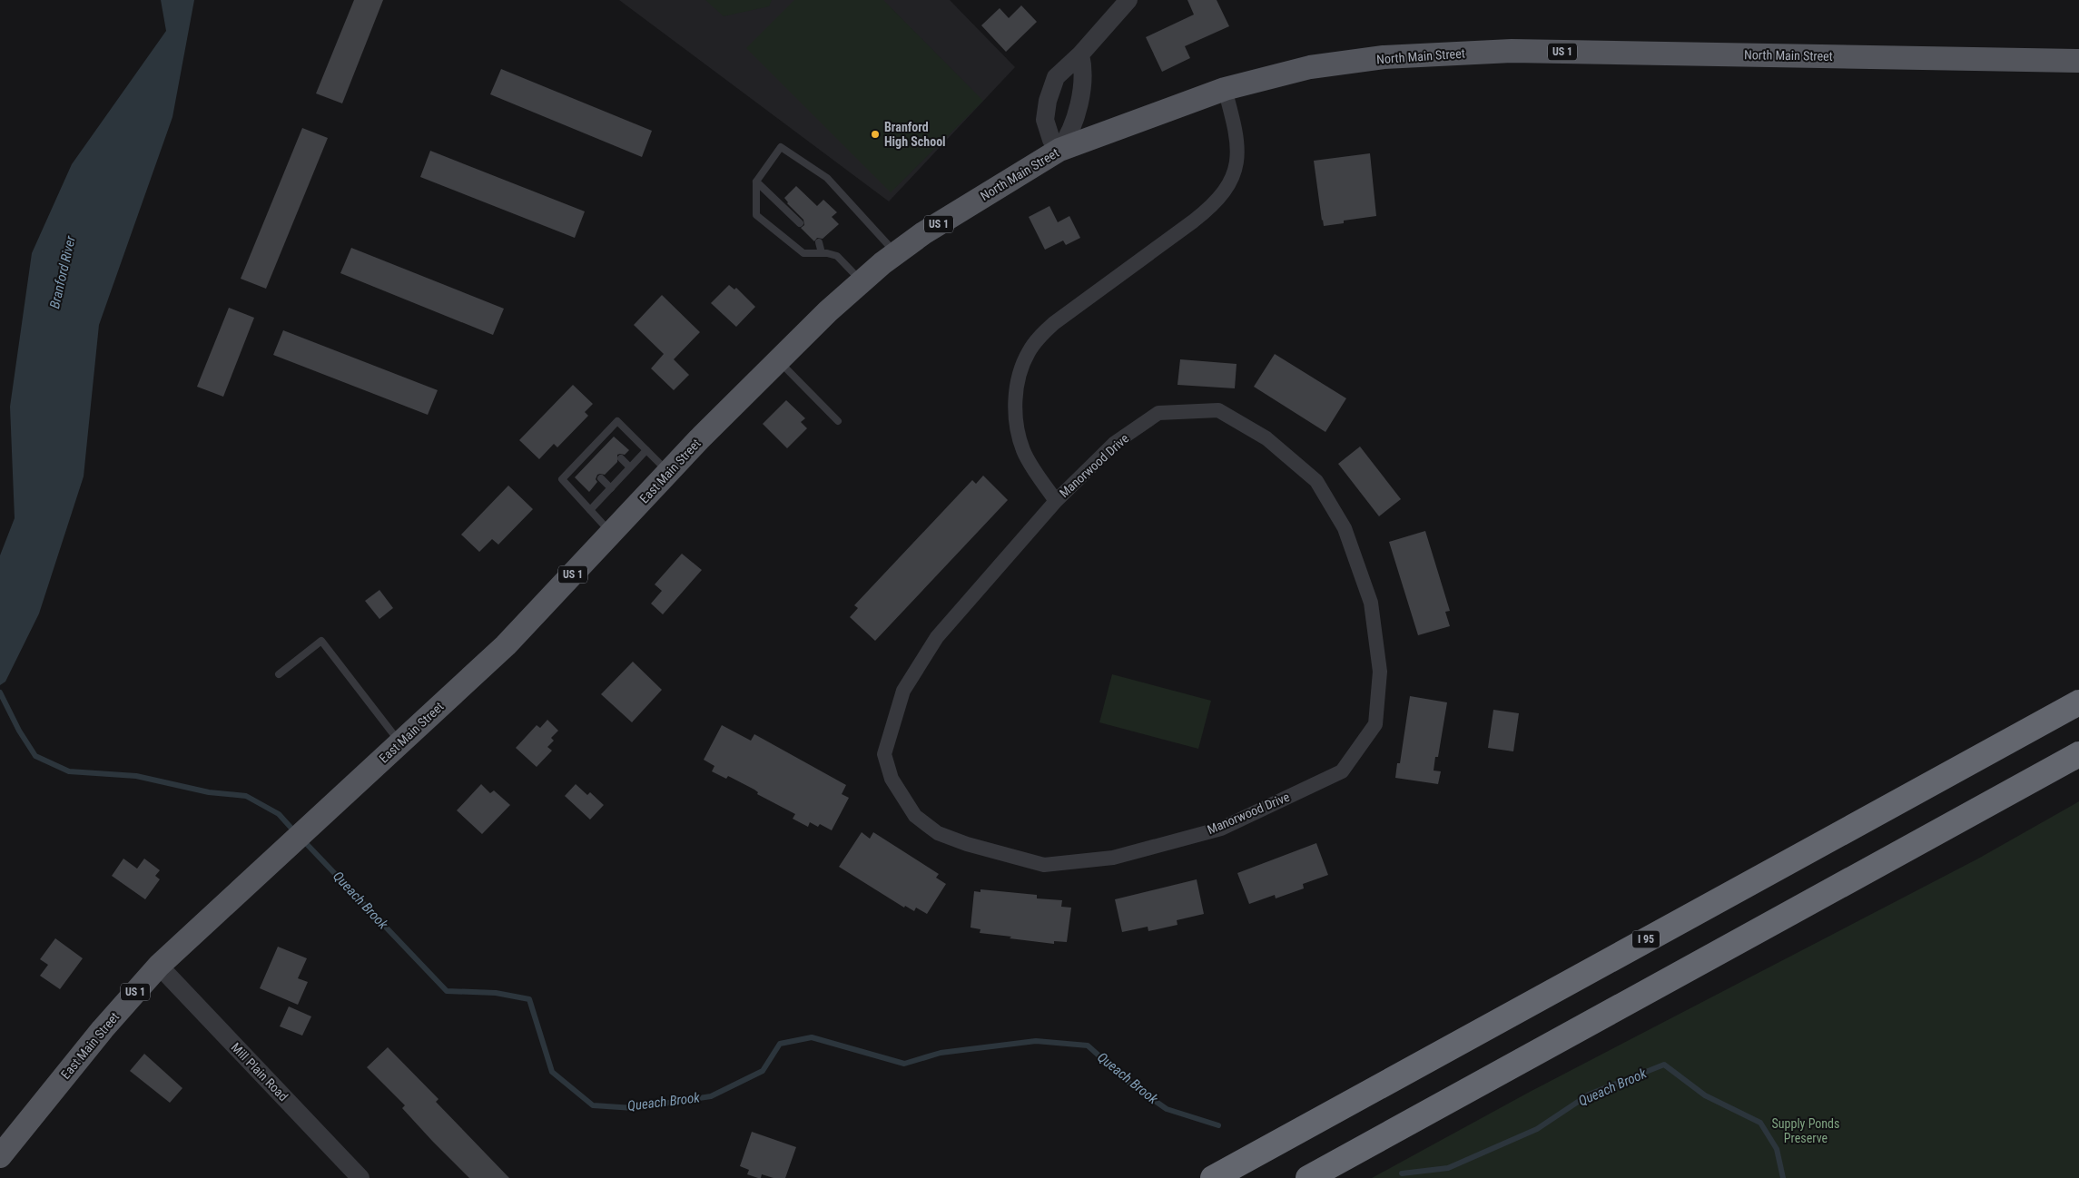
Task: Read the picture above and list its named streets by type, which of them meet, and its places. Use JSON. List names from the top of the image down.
{
  "streets": {
    "highway": ["I 95"],
    "main road": ["US 1", "North Main Street", "East Main Street"],
    "street": ["Manorwood Drive", "Mill Plain Road"]
  },
  "crossings": [
    ["North Main Street", "Manorwood Drive"],
    ["North Main Street", "East Main Street"],
    ["East Main Street", "Mill Plain Road"]
  ],
  "water": ["Branford River", "Queach Brook"],
  "parks": ["Supply Ponds Preserve"],
  "places": ["Branford High School"]
}
